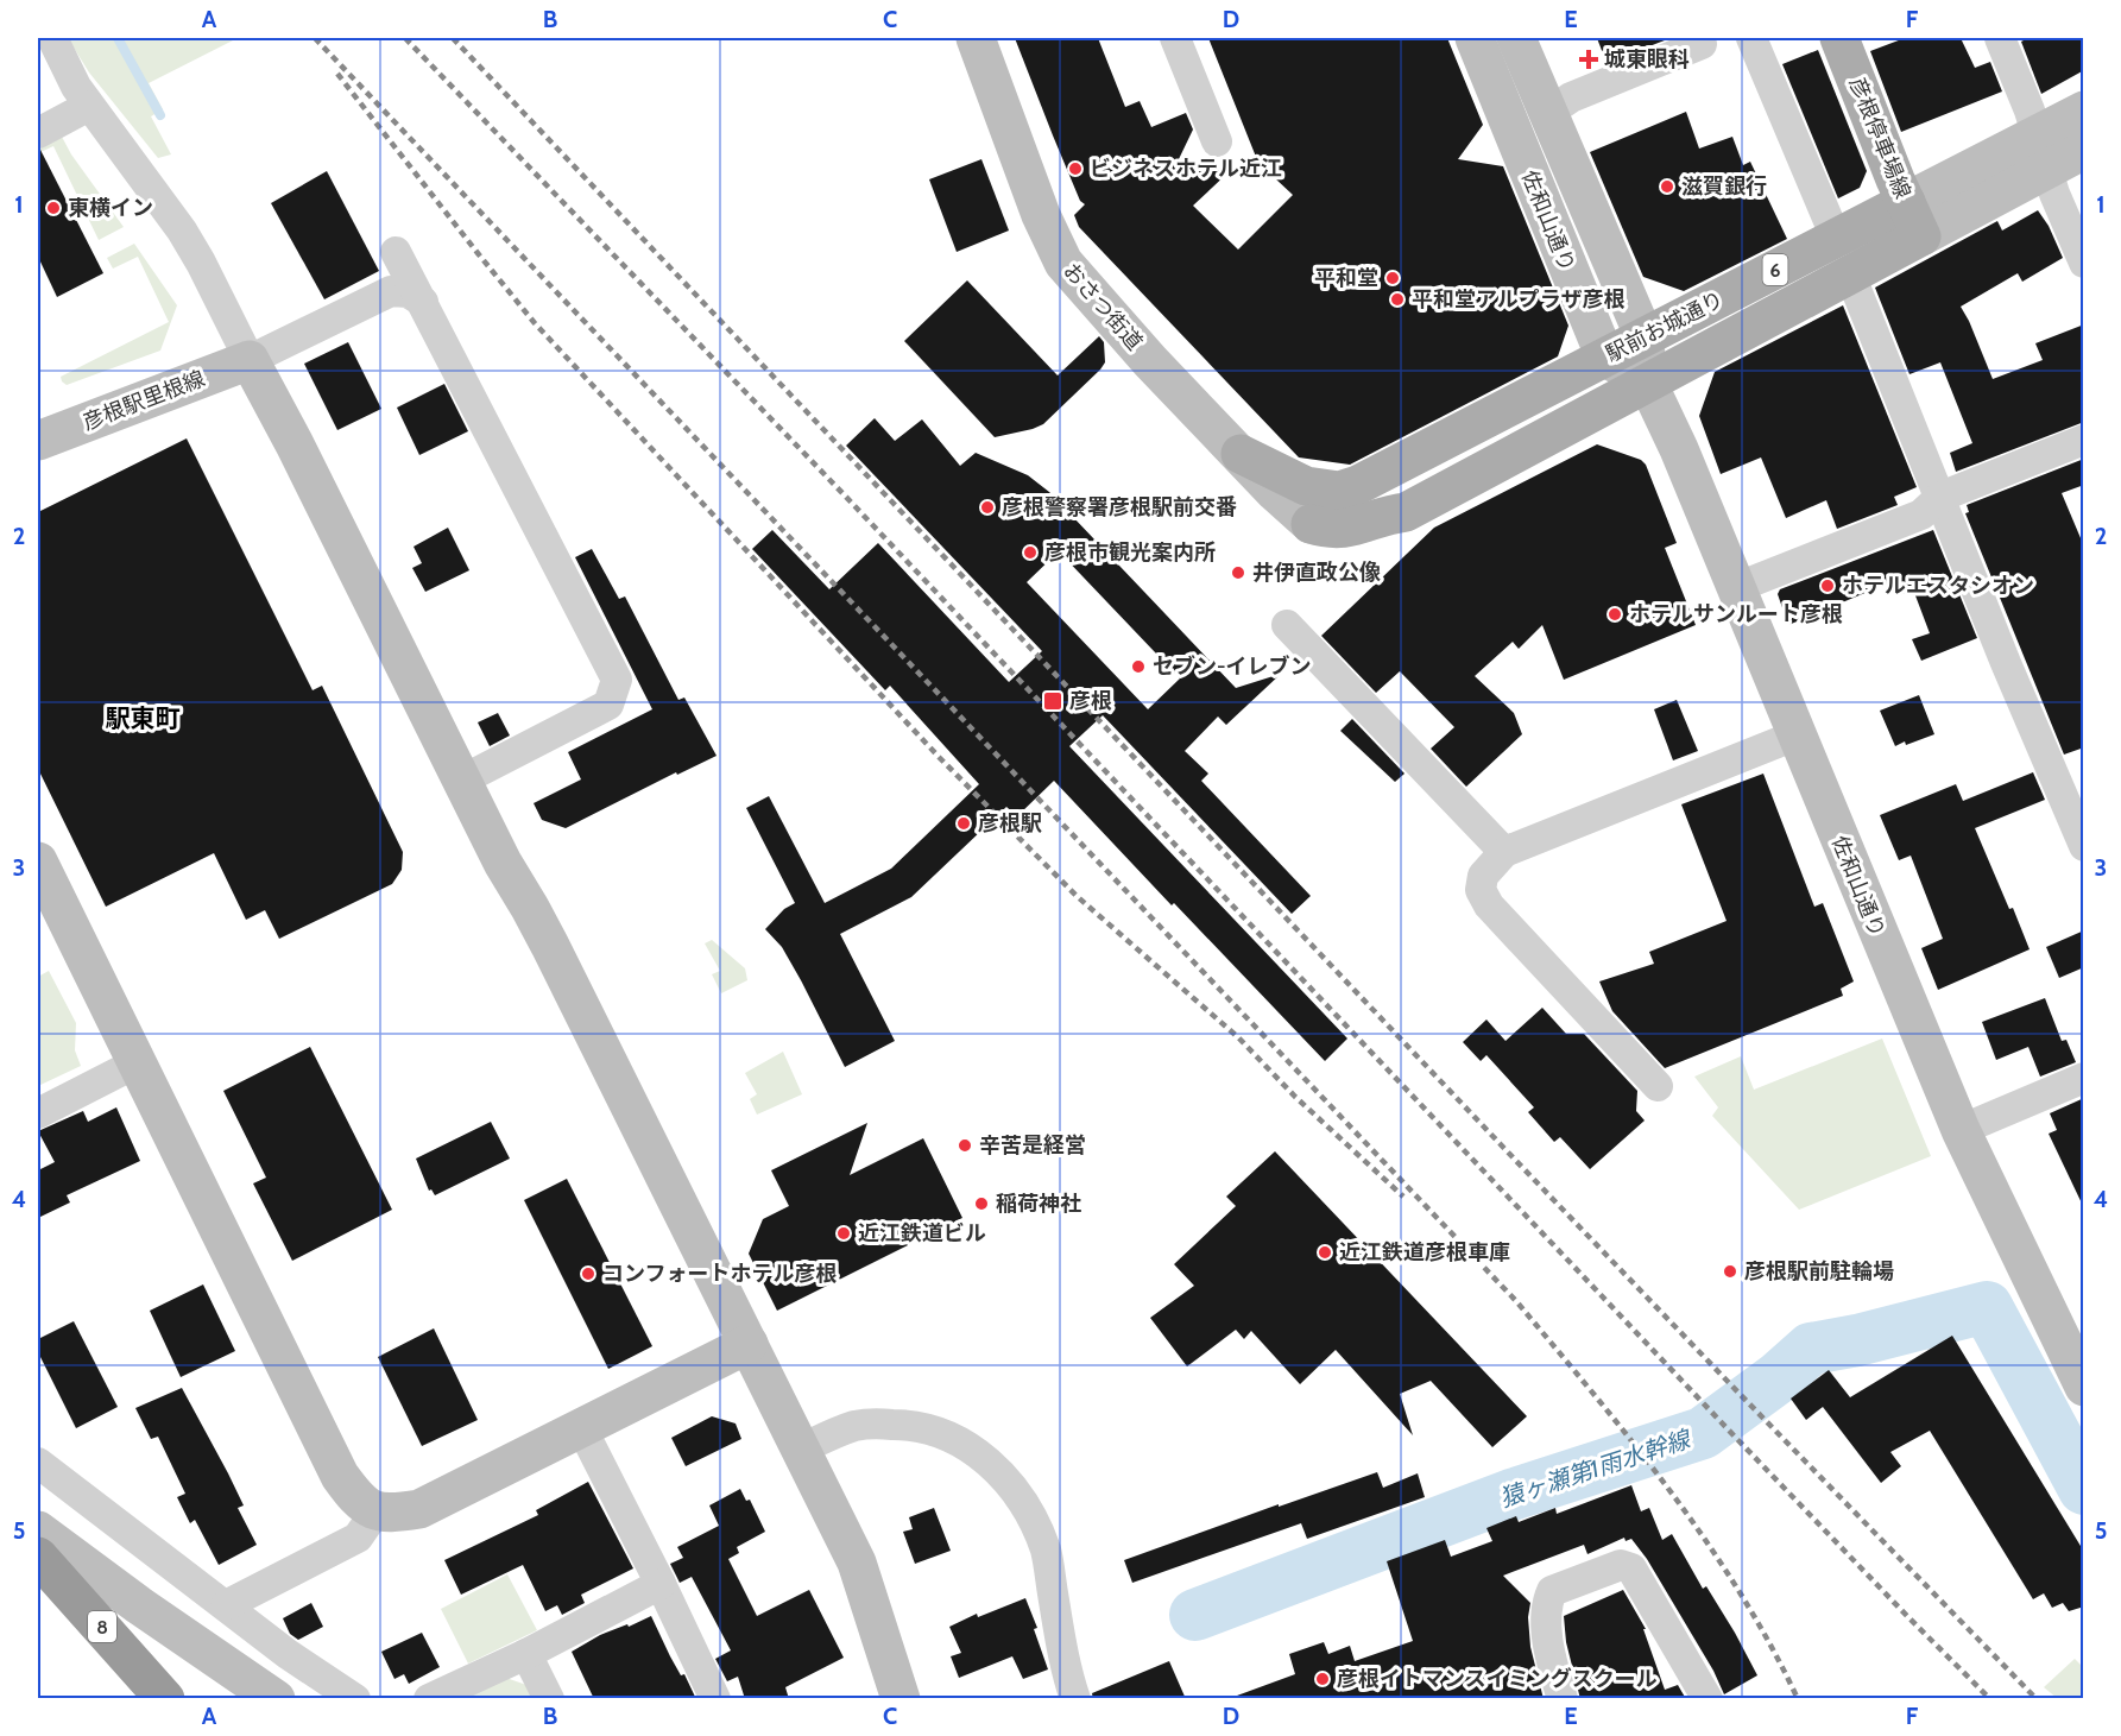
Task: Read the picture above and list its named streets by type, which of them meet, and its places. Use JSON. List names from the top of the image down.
{
  "streets": {
    "highway": ["8"],
    "main road": ["彦根停車場線", "6", "駅前お城通り"],
    "street": ["佐和山通り", "おさつ街道", "彦根駅里根線"]
  },
  "crossings": [
    ["彦根停車場線", "駅前お城通り"],
    ["佐和山通り", "駅前お城通り"],
    ["おさつ街道", "駅前お城通り"]
  ],
  "districts": ["駅東町"],
  "water": ["猿ヶ瀬第1雨水幹線"],
  "places": {
    "health": ["城東眼科"],
    "other": [
      "ビジネスホテル近江",
      "滋賀銀行",
      "東横イン",
      "平和堂",
      "平和堂アルプラザ彦根",
      "彦根警察署彦根駅前交番",
      "彦根市観光案内所",
      "井伊直政公像",
      "ホテルエスタシオン",
      "ホテルサンルート彦根",
      "セブン-イレブン",
      "彦根駅",
      "辛苦是経営",
      "稲荷神社",
      "近江鉄道ビル",
      "近江鉄道彦根車庫",
      "彦根駅前駐輪場",
      "コンフォートホテル彦根",
      "彦根イトマンスイミングスクール"
    ],
    "transit": ["彦根"]
  },
  "grid": {
    "columns": [
      "A",
      "B",
      "C",
      "D",
      "E",
      "F"
    ],
    "rows": [
      "1",
      "2",
      "3",
      "4",
      "5"
    ]
  }
}
